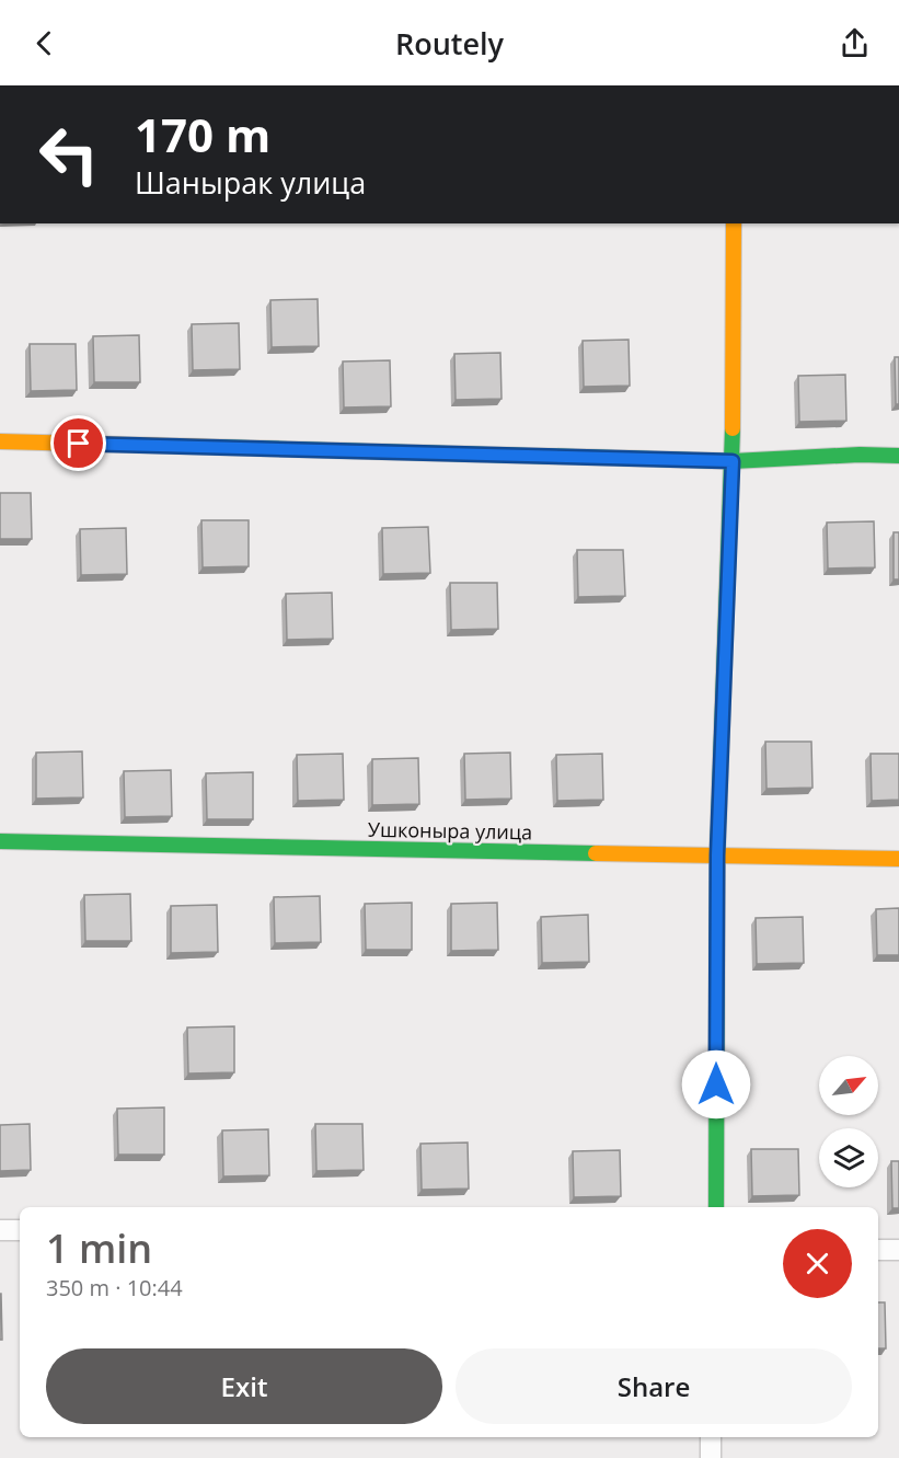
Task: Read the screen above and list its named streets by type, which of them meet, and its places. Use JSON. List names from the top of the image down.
{
  "streets": {
    "street": ["Ушконыра улица"]
  },
  "north": "top right",
  "page": {
    "header": "Routely",
    "turn": ["170 m", "Шанырак улица"],
    "heading": ["1 min", "350 m · 10:44"],
    "buttons": ["Exit", "Share"]
  }
}
